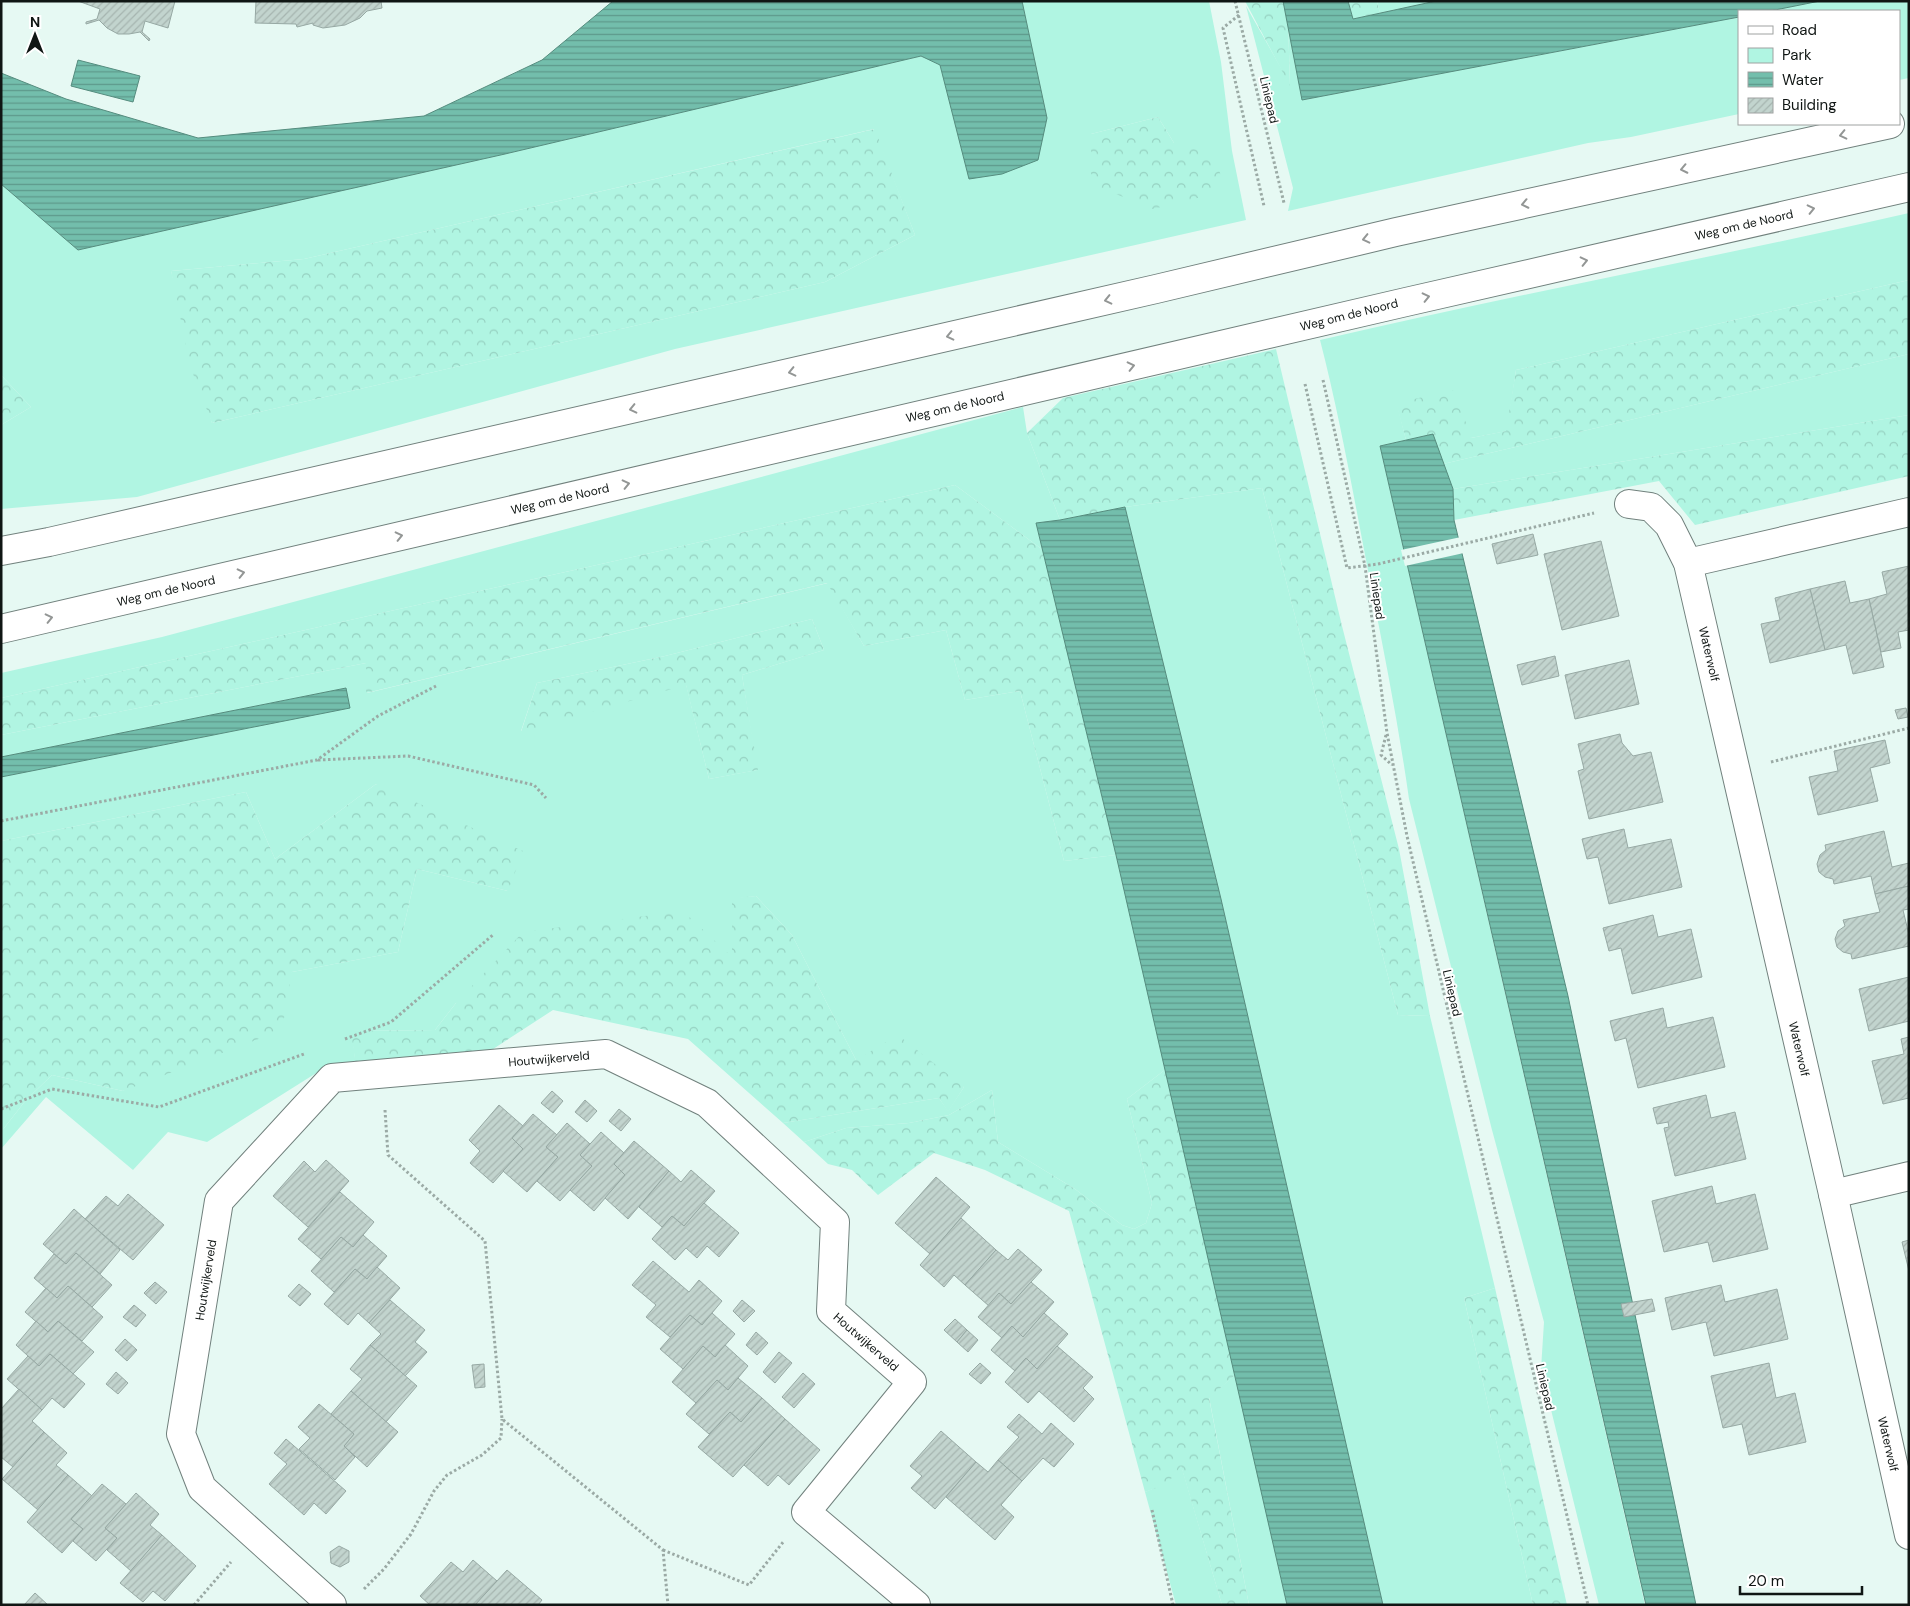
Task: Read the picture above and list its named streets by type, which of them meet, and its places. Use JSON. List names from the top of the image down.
{
  "streets": {
    "main road": ["Weg om de Noord", "Waterwolf", "Houtwijkerveld"],
    "path": ["Liniepad"]
  },
  "legend": [
    "Road",
    "Park",
    "Water",
    "Building"
  ],
  "scale_bar": "20 m",
  "north": "top"
}
